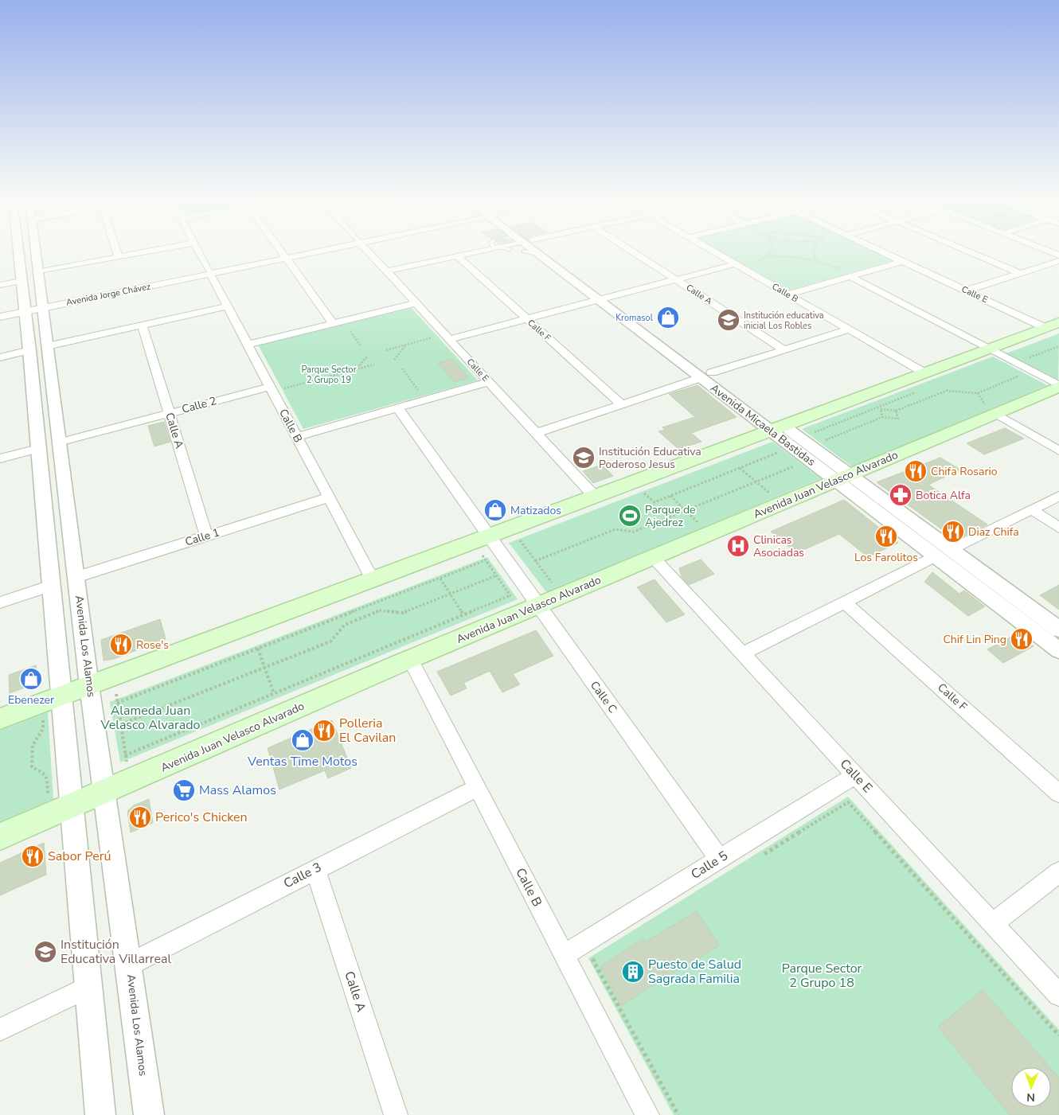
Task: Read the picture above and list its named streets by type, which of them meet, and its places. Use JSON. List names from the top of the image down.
{
  "streets": {
    "main road": ["Avenida Juan Velasco Alvarado"],
    "street": [
      "Calle B",
      "Avenida Jorge Chávez",
      "Calle A",
      "Calle E",
      "Calle F",
      "Calle 2",
      "Avenida Micaela Bastidas",
      "Calle 1",
      "Avenida Los Alamos",
      "Calle C",
      "Calle 5",
      "Calle 3"
    ]
  },
  "crossings": [
    ["Calle B", "Avenida Jorge Chávez"],
    ["Calle B", "Calle 2"],
    ["Calle B", "Avenida Juan Velasco Alvarado"],
    ["Calle B", "Calle 1"],
    ["Calle B", "Calle 5"],
    ["Calle B", "Calle 3"],
    ["Avenida Jorge Chávez", "Avenida Los Alamos"],
    ["Calle A", "Calle 2"],
    ["Calle A", "Calle 1"],
    ["Calle A", "Calle 3"],
    ["Calle E", "Avenida Juan Velasco Alvarado"],
    ["Calle E", "Calle 5"],
    ["Calle 2", "Avenida Los Alamos"],
    ["Avenida Micaela Bastidas", "Avenida Juan Velasco Alvarado"],
    ["Avenida Juan Velasco Alvarado", "Avenida Los Alamos"],
    ["Avenida Juan Velasco Alvarado", "Calle C"],
    ["Calle 1", "Avenida Los Alamos"],
    ["Avenida Los Alamos", "Calle 3"],
    ["Calle C", "Calle 5"]
  ],
  "parks": ["Parque Sector 2 Grupo 19", "Alameda Juan Velasco Alvarado", "Parque Sector 2 Grupo 18"],
  "places": {
    "shop": [
      "Kromasol",
      "Matizados",
      "Ebenezer",
      "Ventas Time Motos"
    ],
    "school or university": ["Institución educativa inicial Los Robles", "Institución Educativa Poderoso Jesus", "Institución Educativa Villarreal"],
    "restaurant": [
      "Chifa Rosario",
      "Diaz Chifa",
      "Los Farolitos",
      "Chif Lin Ping",
      "Rose's",
      "Polleria El Cavilan",
      "Perico's Chicken",
      "Sabor Perú"
    ],
    "pharmacy": ["Botica Alfa"],
    "sports": ["Parque de Ajedrez"],
    "hospital": ["Clinicas Asociadas"],
    "supermarket": ["Mass Alamos"],
    "building": ["Puesto de Salud Sagrada Familia"]
  },
  "north": "bottom"
}
